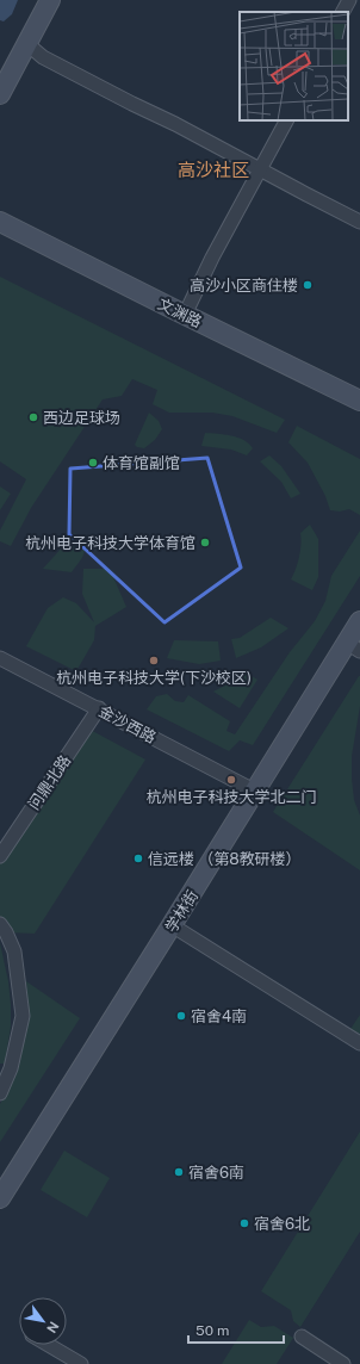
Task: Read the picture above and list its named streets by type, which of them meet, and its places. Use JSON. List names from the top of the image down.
{
  "streets": {
    "main road": ["文渊路", "学林街"],
    "street": ["金沙西路", "问鼎北路"]
  },
  "crossings": [
    ["金沙西路", "问鼎北路"],
    ["金沙西路", "学林街"]
  ],
  "districts": ["高沙社区"],
  "places": [
    "高沙小区商住楼",
    "西边足球场",
    "体育馆副馆",
    "杭州电子科技大学体育馆",
    "杭州电子科技大学(下沙校区)",
    "杭州电子科技大学北二门",
    "信远楼 （第8教研楼）",
    "宿舍4南",
    "宿舍6南",
    "宿舍6北"
  ],
  "scale_bar": "50 m",
  "north": "bottom right"
}
